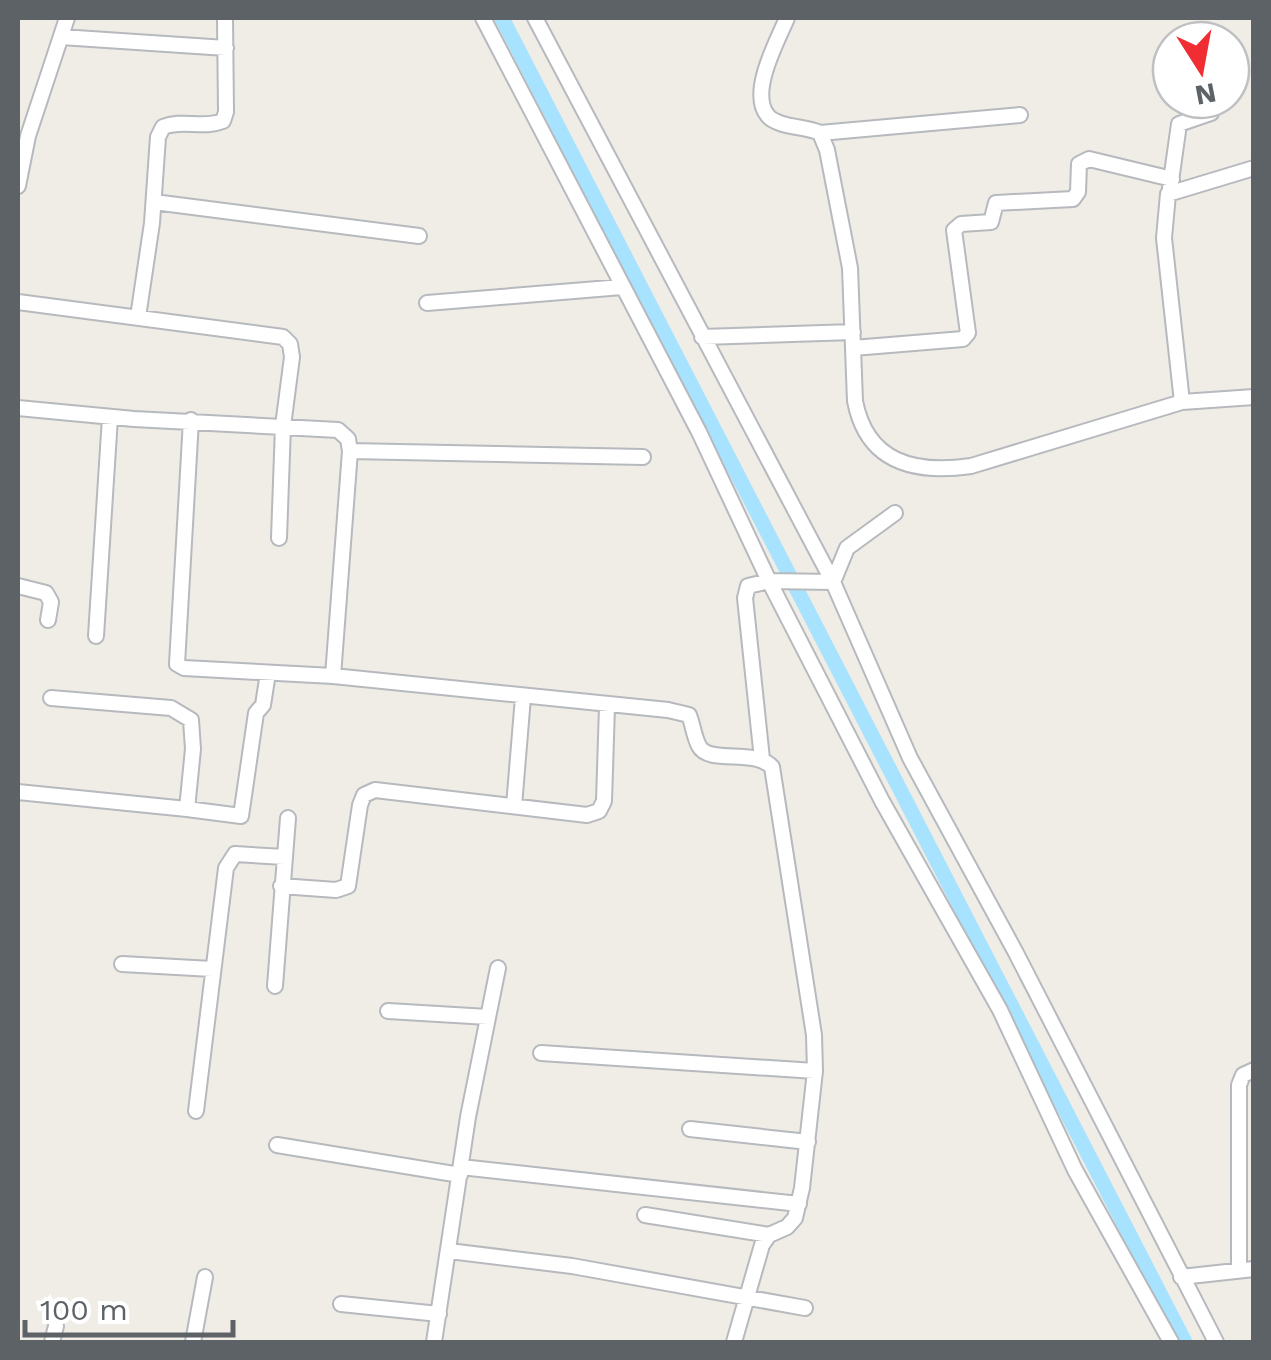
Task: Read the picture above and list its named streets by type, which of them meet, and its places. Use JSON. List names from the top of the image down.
{
  "scale_bar": "100 m",
  "north": "bottom"
}
